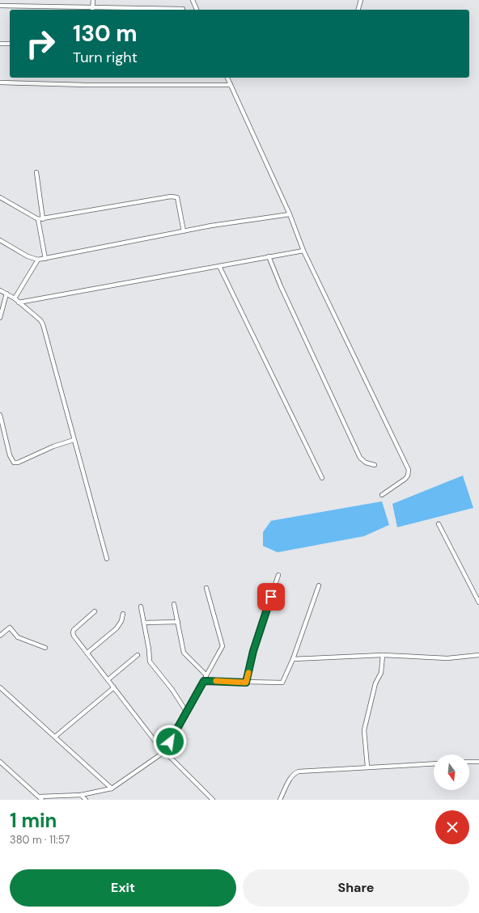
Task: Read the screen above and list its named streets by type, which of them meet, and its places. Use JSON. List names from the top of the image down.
{
  "north": "bottom",
  "page": {
    "turn": ["130 m", "Turn right"],
    "heading": ["1 min", "380 m · 11:57"],
    "buttons": ["Exit", "Share"]
  }
}
